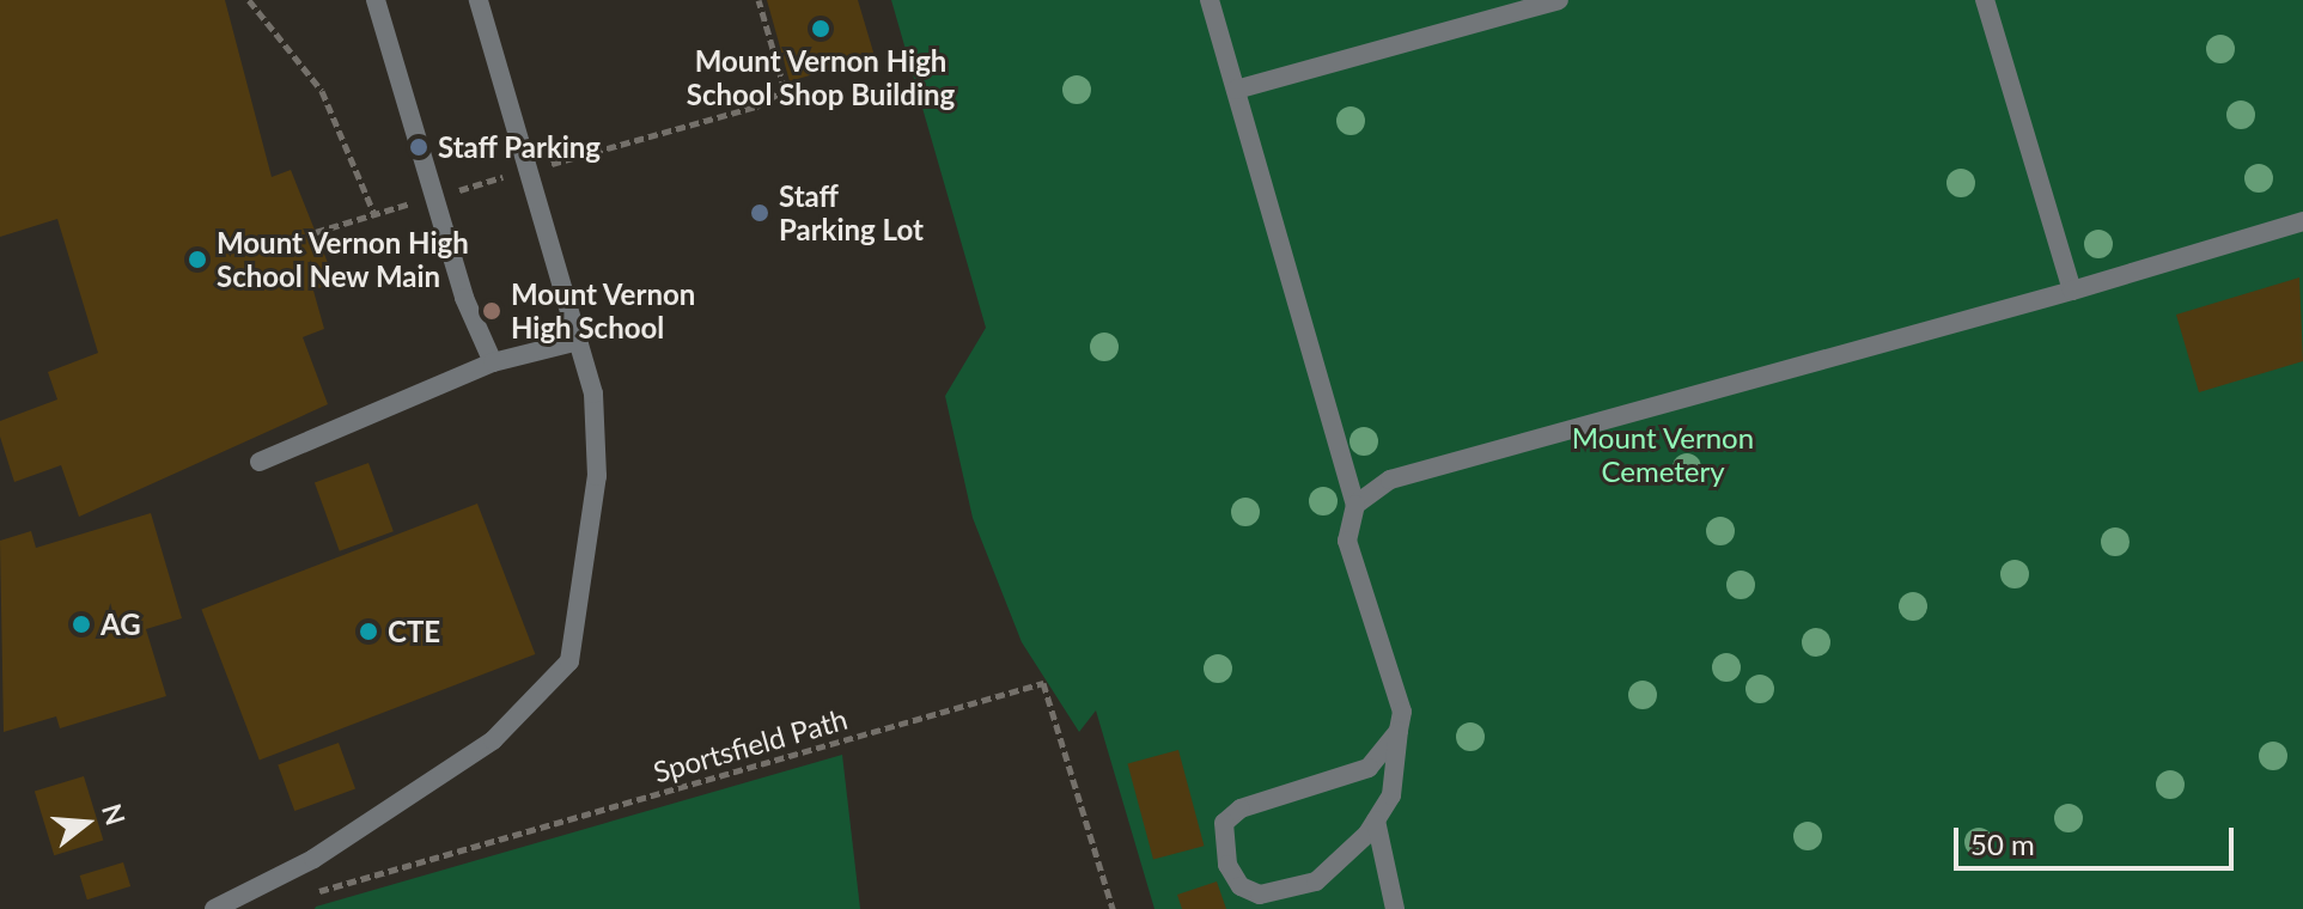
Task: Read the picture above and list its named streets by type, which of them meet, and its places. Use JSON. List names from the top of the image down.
{
  "streets": {
    "path": ["Sportsfield Path"]
  },
  "parks": ["Mount Vernon Cemetery"],
  "places": [
    "Mount Vernon High School Shop Building",
    "Staff Parking",
    "Staff Parking Lot",
    "Mount Vernon High School New Main",
    "Mount Vernon High School",
    "AG",
    "CTE"
  ],
  "scale_bar": "50 m",
  "north": "right"
}
